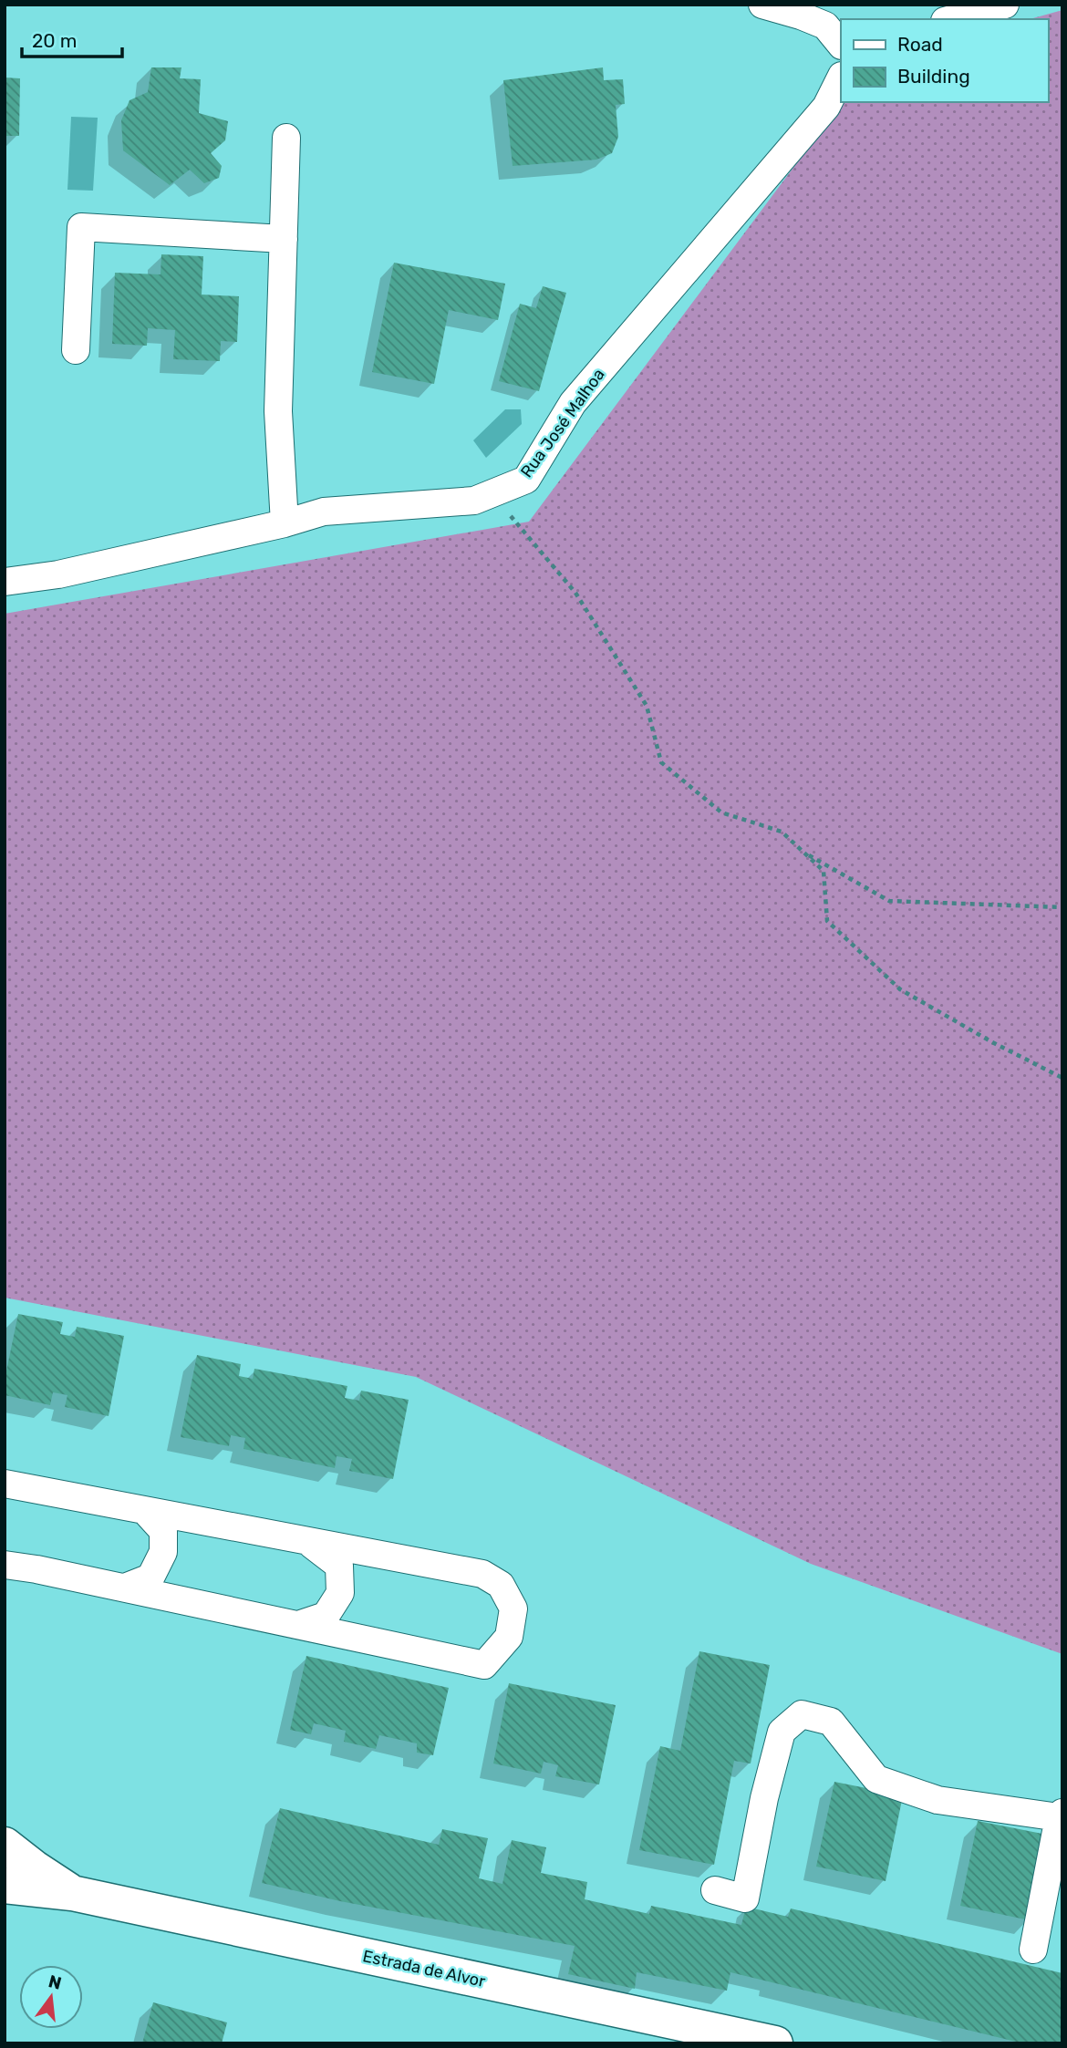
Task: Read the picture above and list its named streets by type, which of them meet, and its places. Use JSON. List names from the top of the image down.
{
  "streets": {
    "street": ["Rua José Malhoa", "Estrada de Alvor"]
  },
  "legend": ["Road", "Building"],
  "scale_bar": "20 m",
  "north": "top"
}
